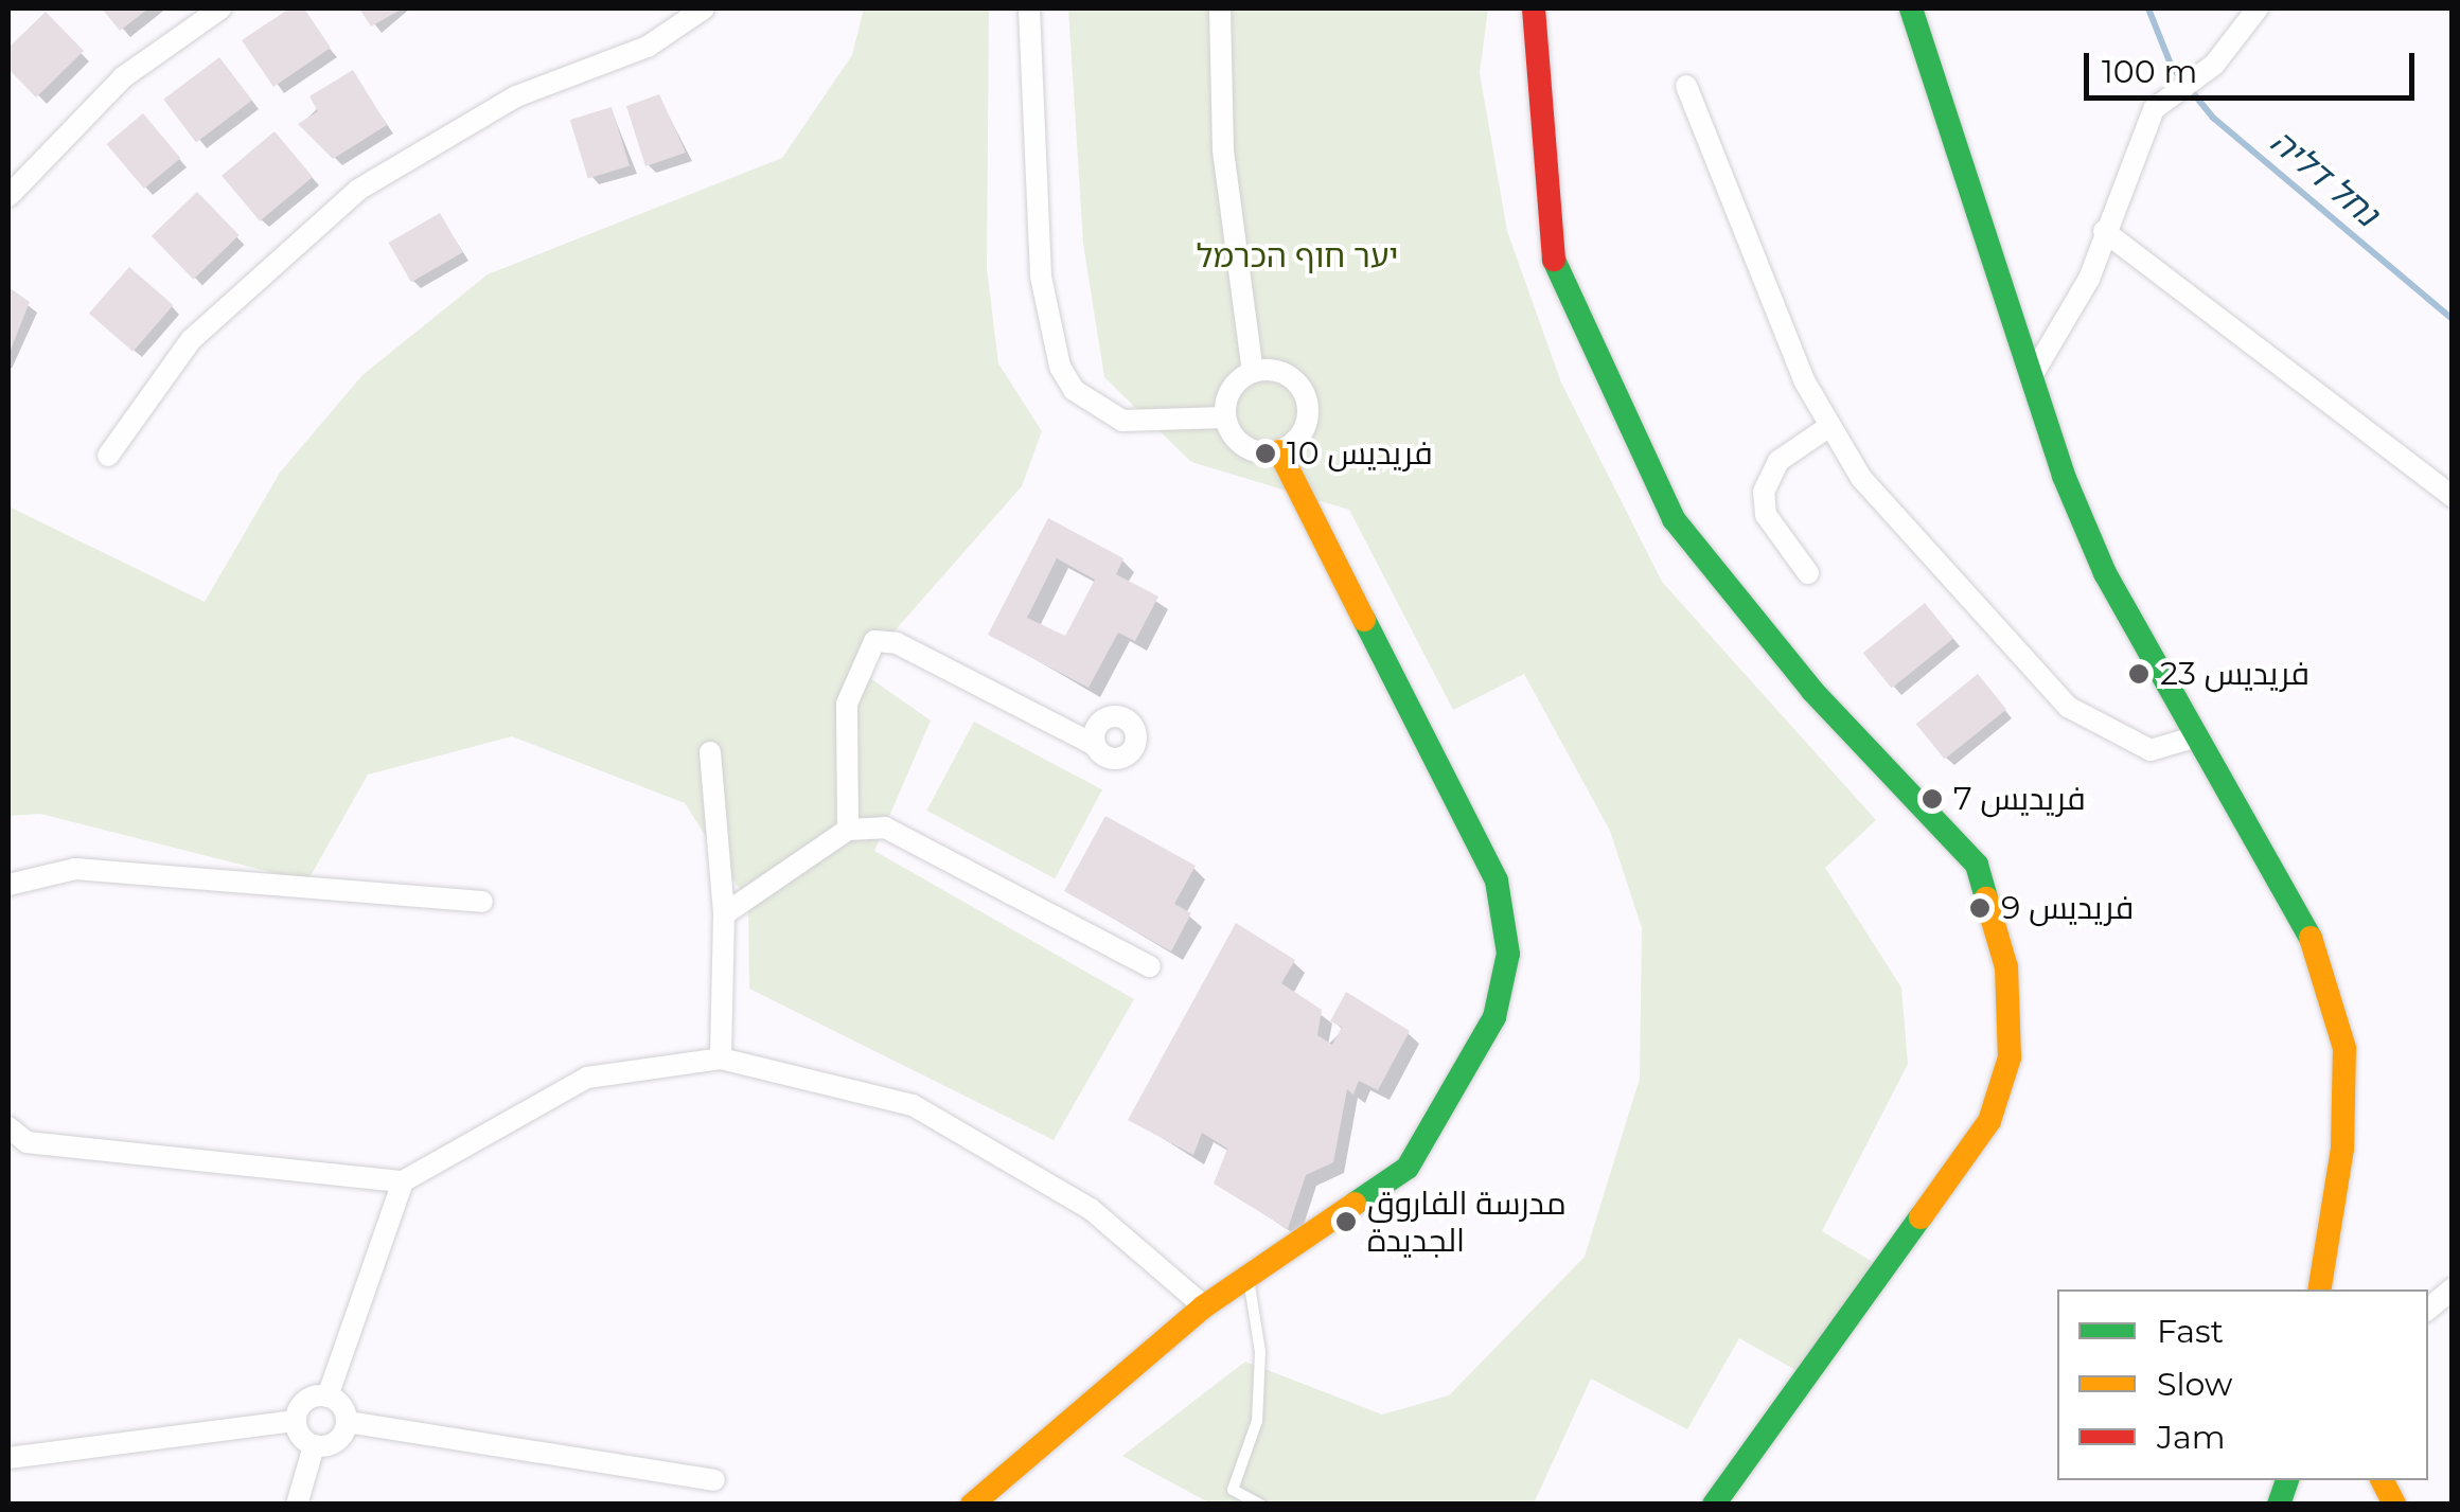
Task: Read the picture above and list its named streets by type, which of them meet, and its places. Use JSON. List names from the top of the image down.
{
  "water": ["נחל דליה"],
  "parks": ["יער חוף הכרמל"],
  "places": [
    "فريديس 10",
    "فريديس 23",
    "فريديس 7",
    "فريديس 9",
    "مدرسة الفاروق الجديدة"
  ],
  "legend": ["Fast", "Slow", "Jam"],
  "scale_bar": "100 m"
}
